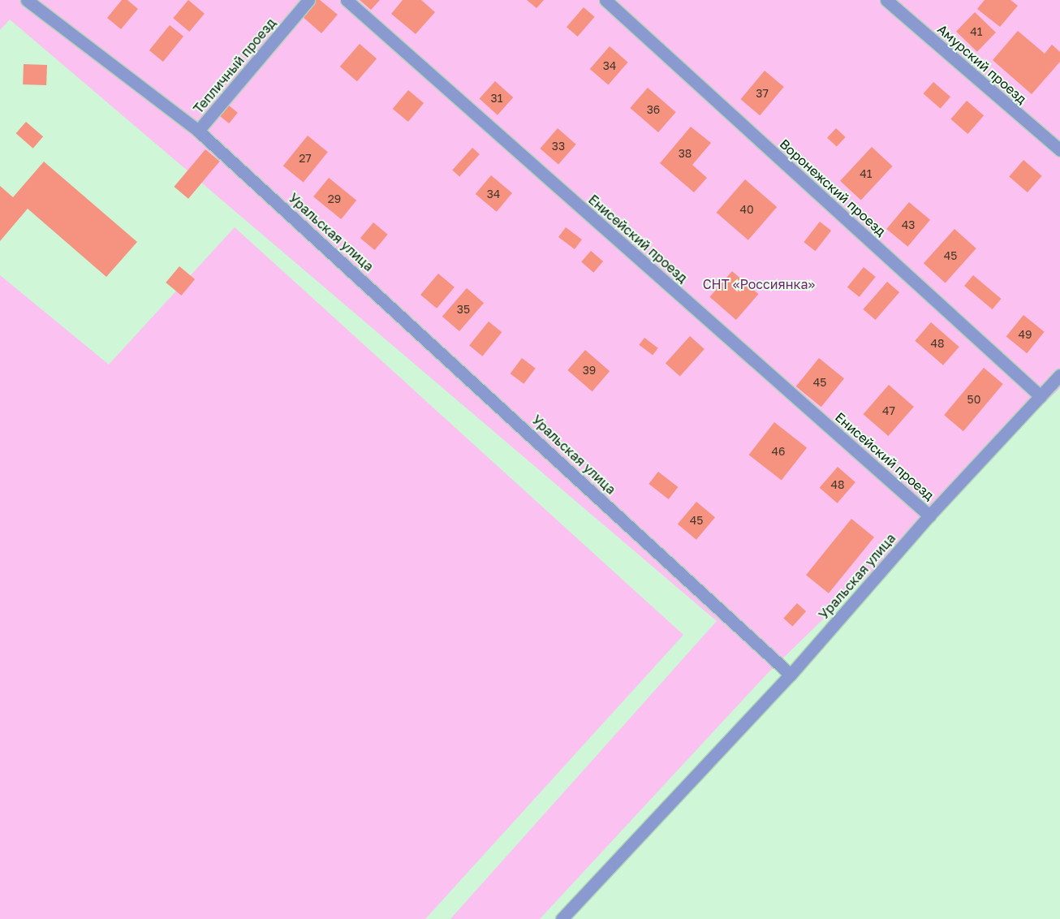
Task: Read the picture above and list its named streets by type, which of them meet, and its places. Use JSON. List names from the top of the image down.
{
  "streets": {
    "lane": [
      "Амурский проезд",
      "Тепличный проезд",
      "Воронежский проезд",
      "Уральская улица",
      "Енисейский проезд"
    ]
  },
  "crossings": [
    ["Тепличный проезд", "Уральская улица"],
    ["Воронежский проезд", "Уральская улица"],
    ["Уральская улица", "Енисейский проезд"]
  ],
  "parks": ["СНТ «Россиянка»"],
  "house_numbers": [
    "41",
    "34",
    "37",
    "31",
    "36",
    "33",
    "38",
    "27",
    "41",
    "34",
    "29",
    "40",
    "43",
    "45",
    "35",
    "49",
    "48",
    "39",
    "45",
    "50",
    "47",
    "46",
    "48",
    "45"
  ]
}
